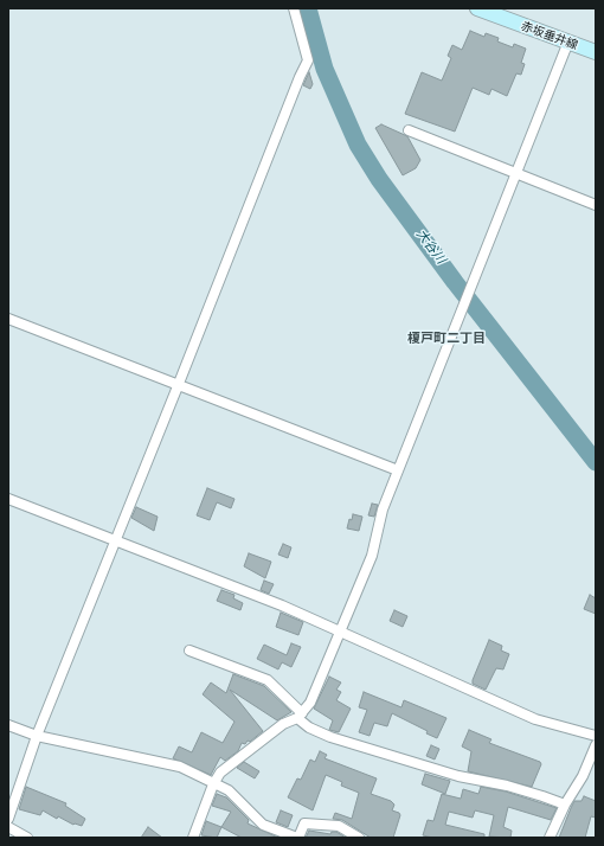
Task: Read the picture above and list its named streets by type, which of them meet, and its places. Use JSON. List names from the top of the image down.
{
  "streets": {
    "main road": ["赤坂垂井線"]
  },
  "districts": ["榎戸町二丁目"],
  "water": ["大谷川"]
}
